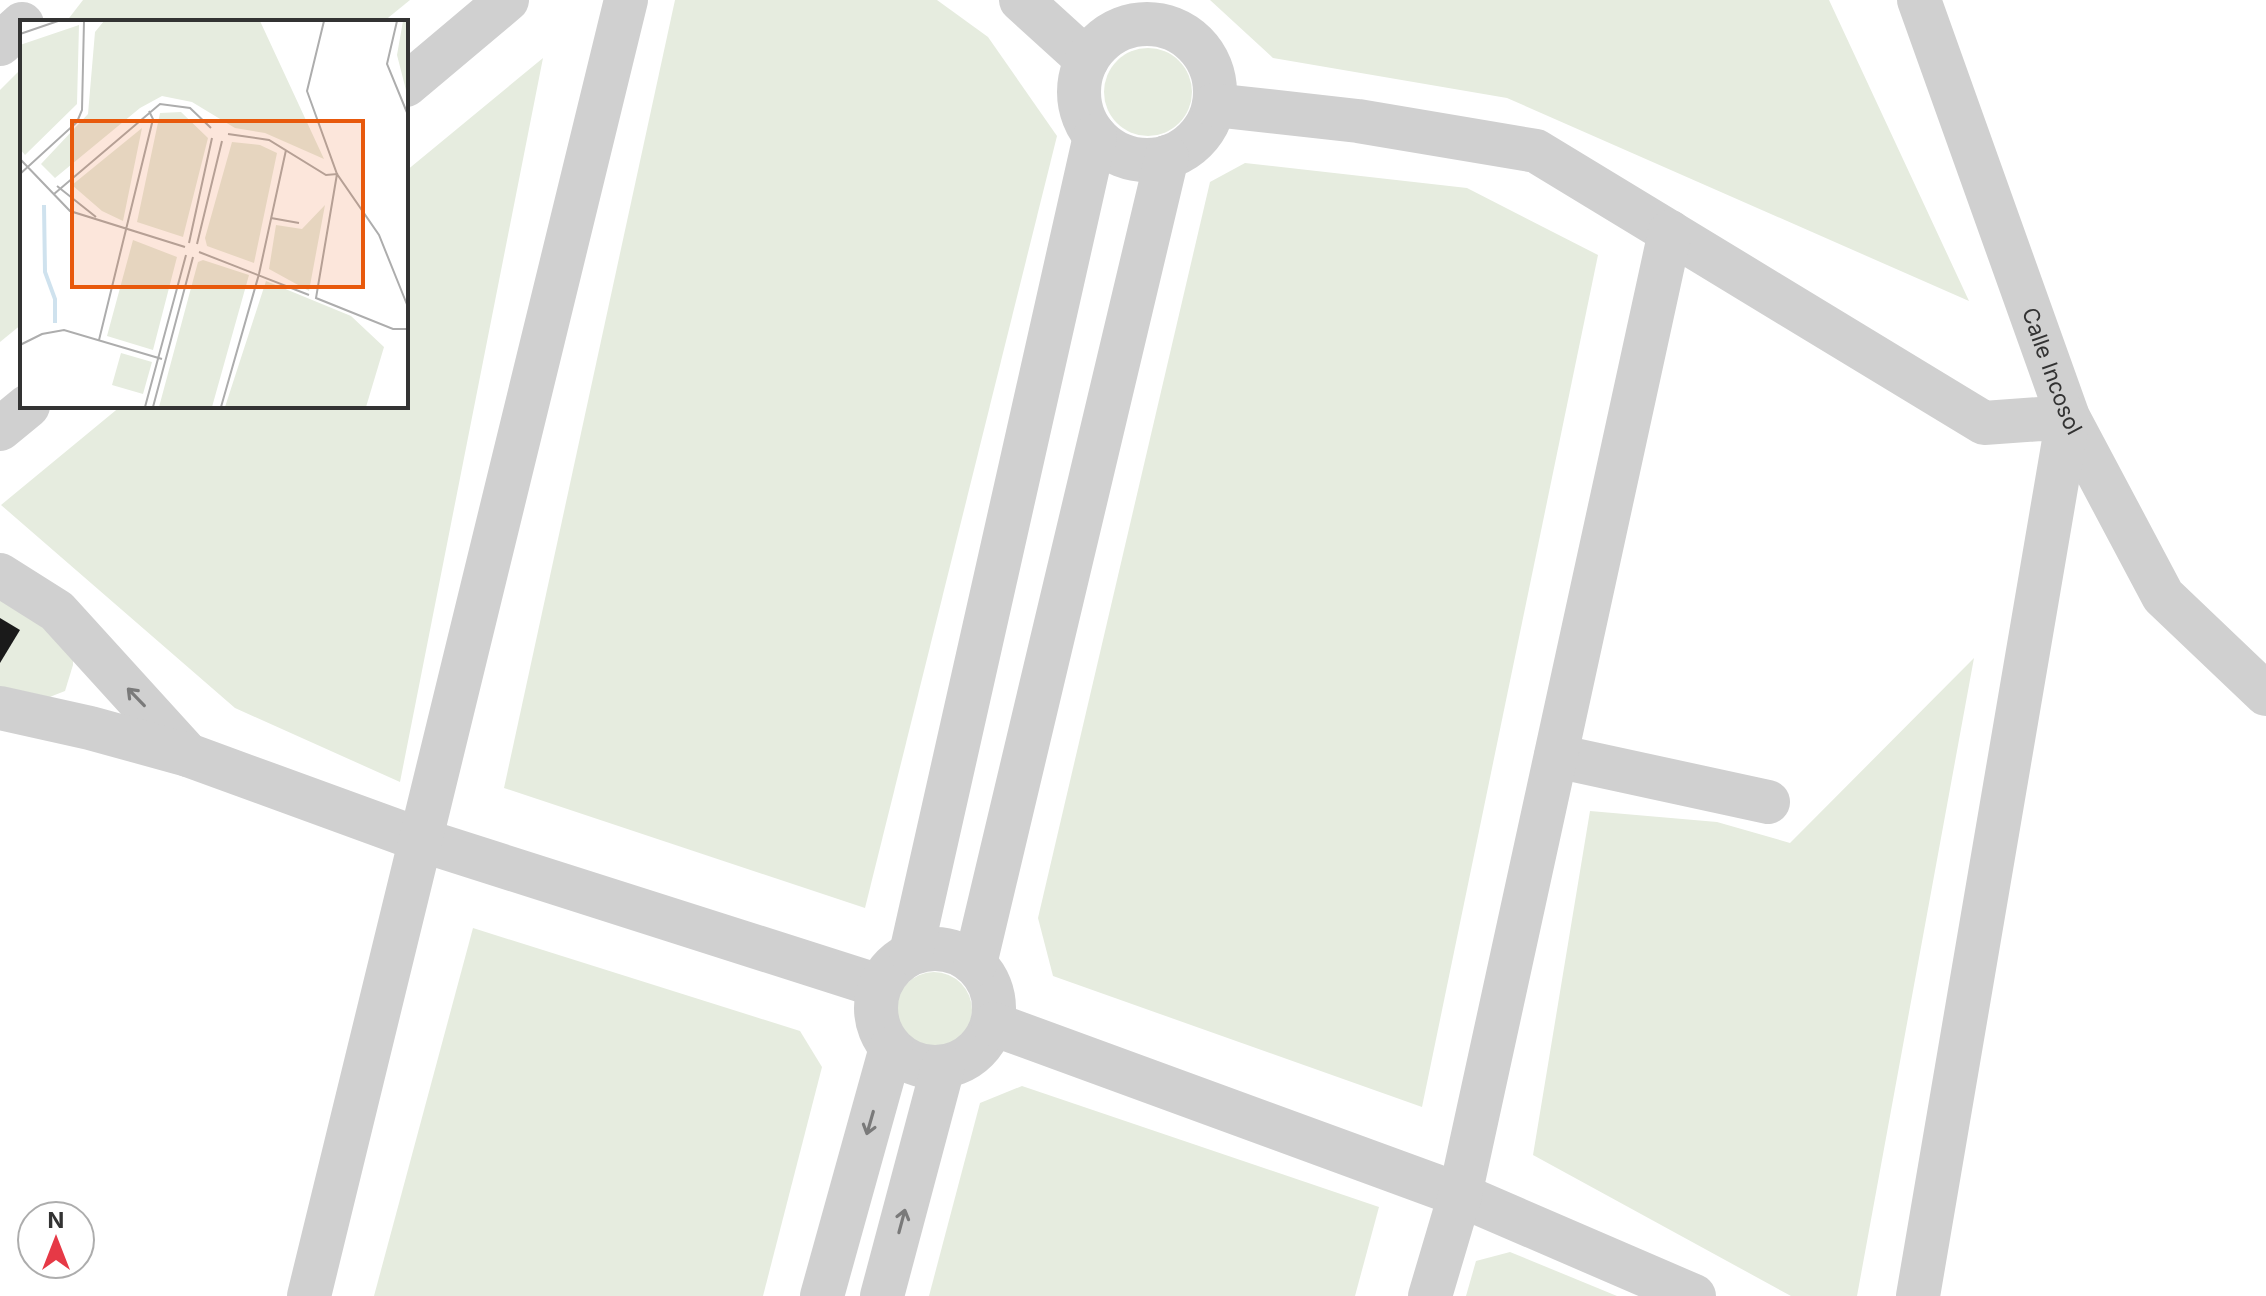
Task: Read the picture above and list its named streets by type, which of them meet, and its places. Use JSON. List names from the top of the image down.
{
  "streets": {
    "street": ["Calle Incosol"]
  },
  "north": "top"
}
